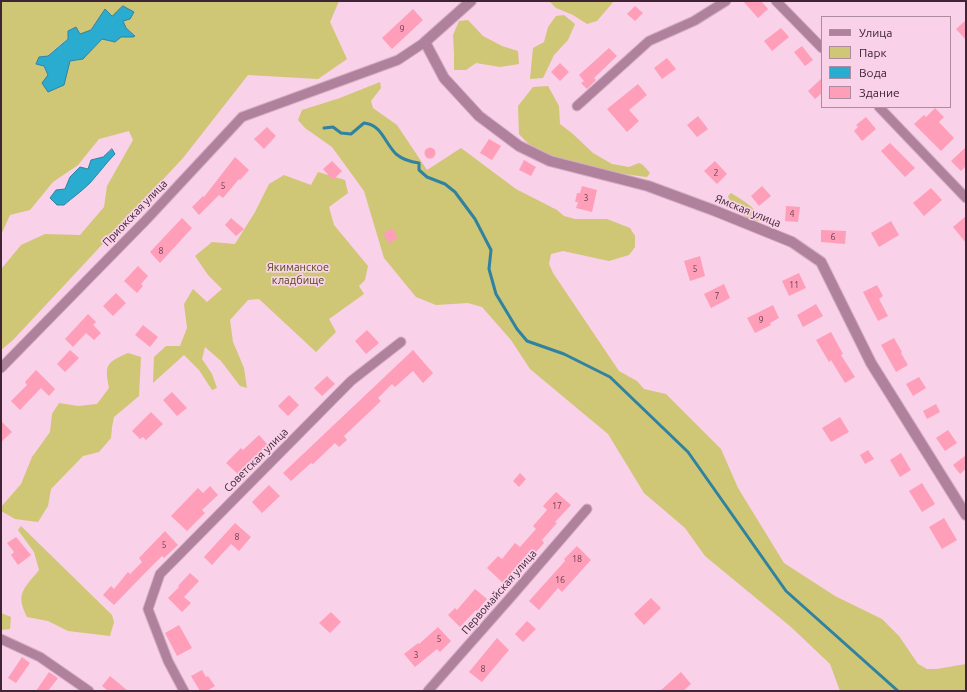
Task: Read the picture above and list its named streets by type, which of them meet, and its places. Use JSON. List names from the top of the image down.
{
  "streets": {
    "street": [
      "Ямская улица",
      "Приокская улица",
      "Советская улица",
      "Первомайская улица"
    ]
  },
  "crossings": [
    ["Ямская улица", "Приокская улица"]
  ],
  "parks": ["Якиманское кладбище"],
  "house_numbers": [
    "9",
    "2",
    "5",
    "3",
    "4",
    "6",
    "8",
    "5",
    "11",
    "7",
    "9",
    "17",
    "8",
    "5",
    "18",
    "16",
    "5",
    "3",
    "8"
  ],
  "legend": [
    "Улица",
    "Парк",
    "Вода",
    "Здание"
  ]
}
